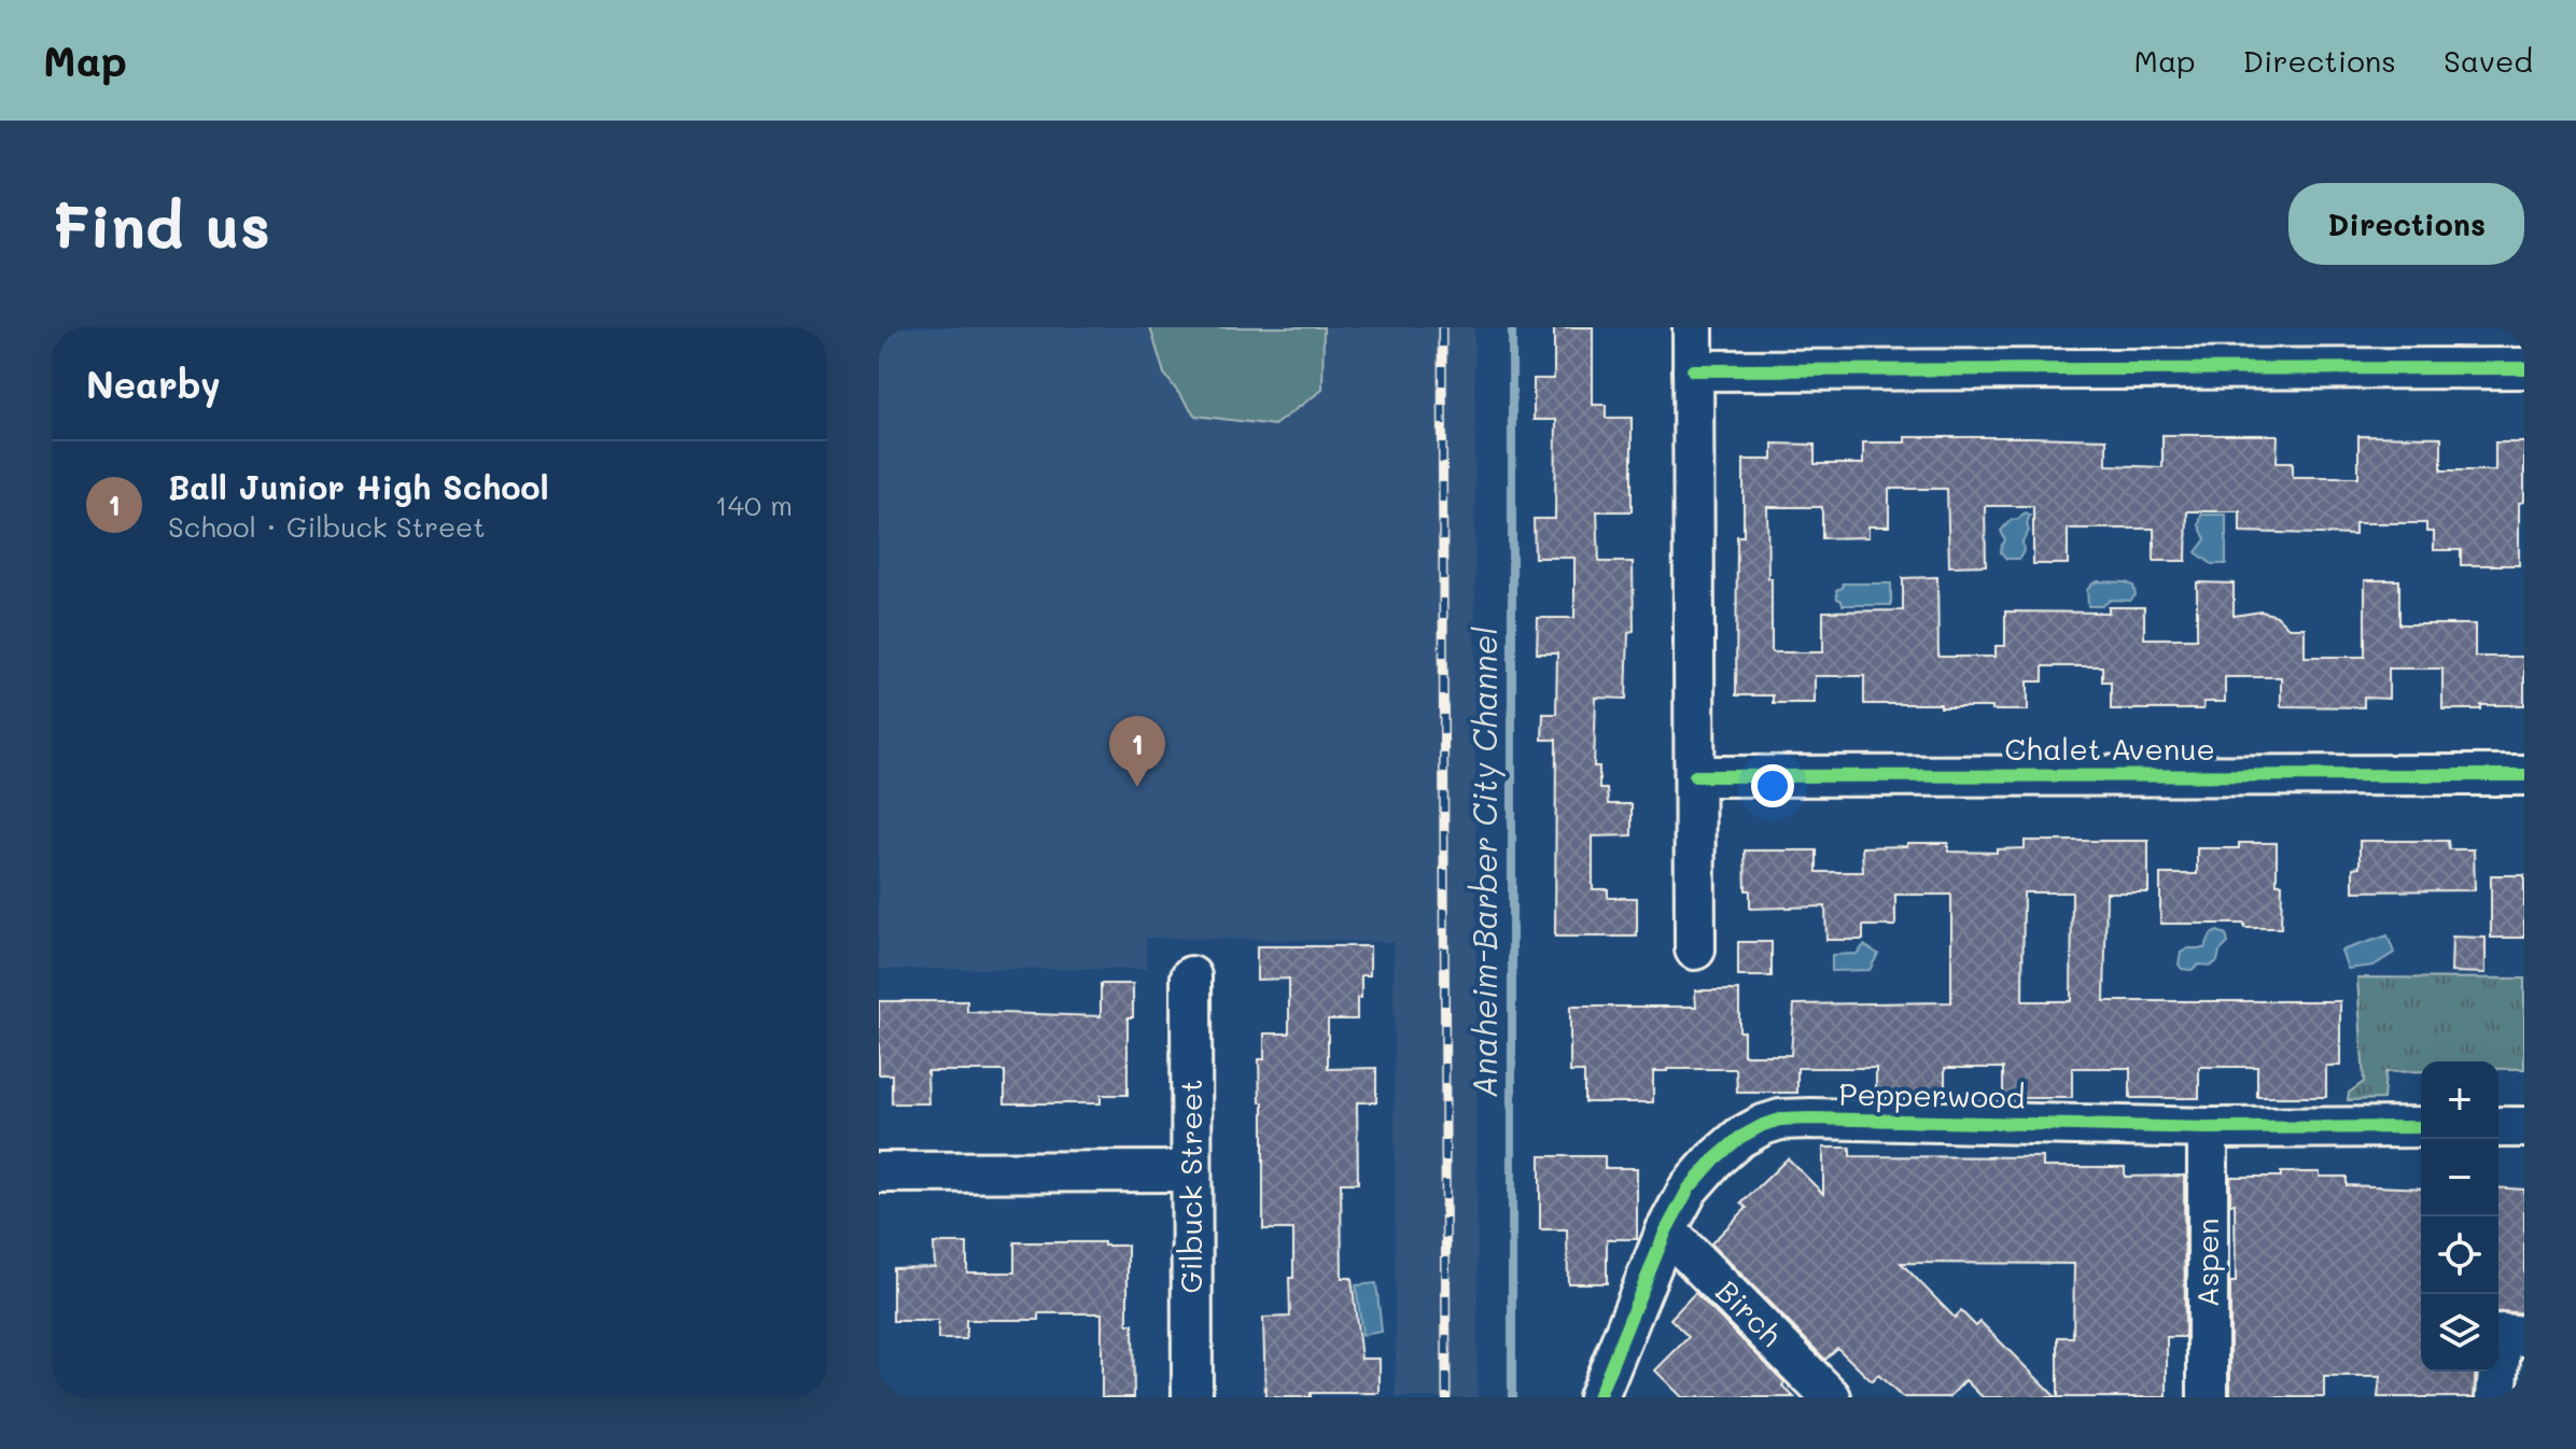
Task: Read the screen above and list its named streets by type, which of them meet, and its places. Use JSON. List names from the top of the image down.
{
  "streets": {
    "street": [
      "Chalet Avenue",
      "Pepperwood",
      "Gilbuck Street",
      "Aspen",
      "Birch"
    ]
  },
  "crossings": [
    ["Pepperwood", "Aspen"],
    ["Pepperwood", "Birch"]
  ],
  "water": ["Anaheim-Barber City Channel"],
  "page": {
    "header": "Map",
    "nav": ["Map", "Directions", "Saved"],
    "buttons": "Directions",
    "title": "Find us",
    "heading": "Nearby",
    "list": [
      {
        "mark": "1",
        "name": "Ball Junior High School",
        "note": "School · Gilbuck Street",
        "value": "140 m"
      }
    ],
    "pins": "1",
    "map_buttons": ["+", "−"]
  }
}
